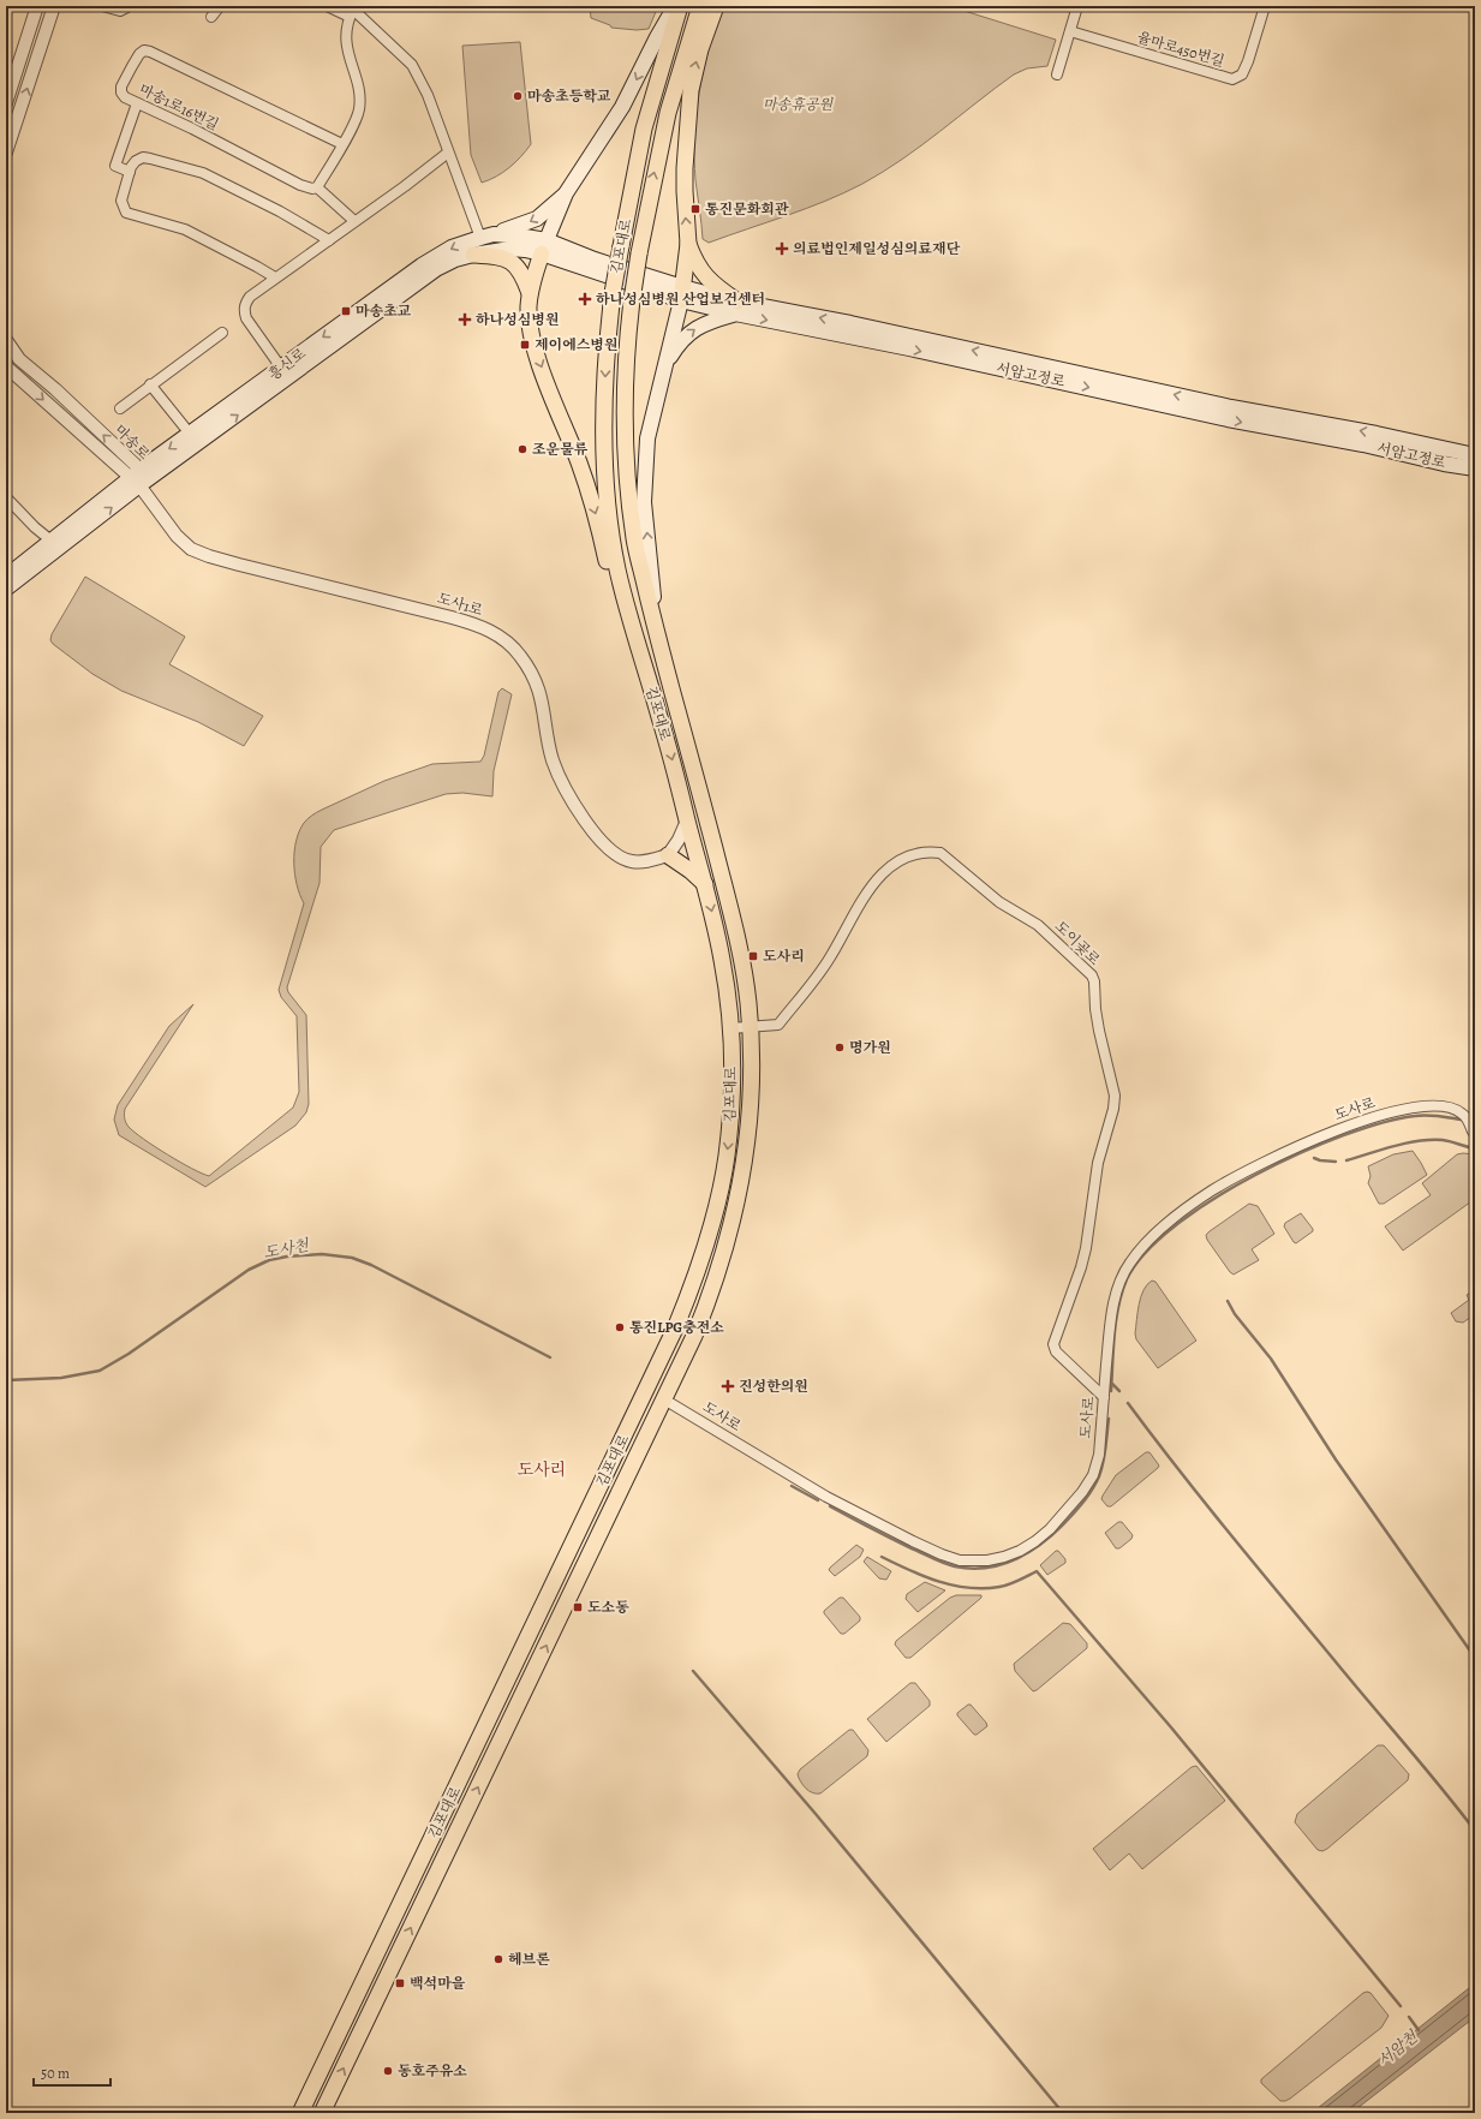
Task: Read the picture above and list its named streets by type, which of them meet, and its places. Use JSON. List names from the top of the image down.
{
  "streets": {
    "main road": ["김포대로", "흥신로", "서암고정로"],
    "street": [
      "율마로450번길",
      "마송1로16번길",
      "마송로",
      "도사1로",
      "도이곶로",
      "도사로"
    ]
  },
  "crossings": [
    ["김포대로", "도이곶로"],
    ["김포대로", "도사로"],
    ["흥신로", "서암고정로"],
    ["흥신로", "마송로"],
    ["흥신로", "도사1로"],
    ["마송로", "도사1로"],
    ["도이곶로", "도사로"]
  ],
  "districts": ["도사리"],
  "water": ["도사천", "서암천"],
  "parks": ["마송휴공원"],
  "places": {
    "other": [
      "마송초등학교",
      "조운물류",
      "명가원",
      "통진LPG충전소",
      "헤브론",
      "동호주유소"
    ],
    "transit": [
      "통진문화회관",
      "마송초교",
      "제이에스병원",
      "도사리",
      "도소동",
      "백석마을"
    ],
    "health": [
      "의료법인제일성심의료재단",
      "하나성심병원 산업보건센터",
      "하나성심병원",
      "진성한의원"
    ]
  },
  "scale_bar": "50 m"
}
